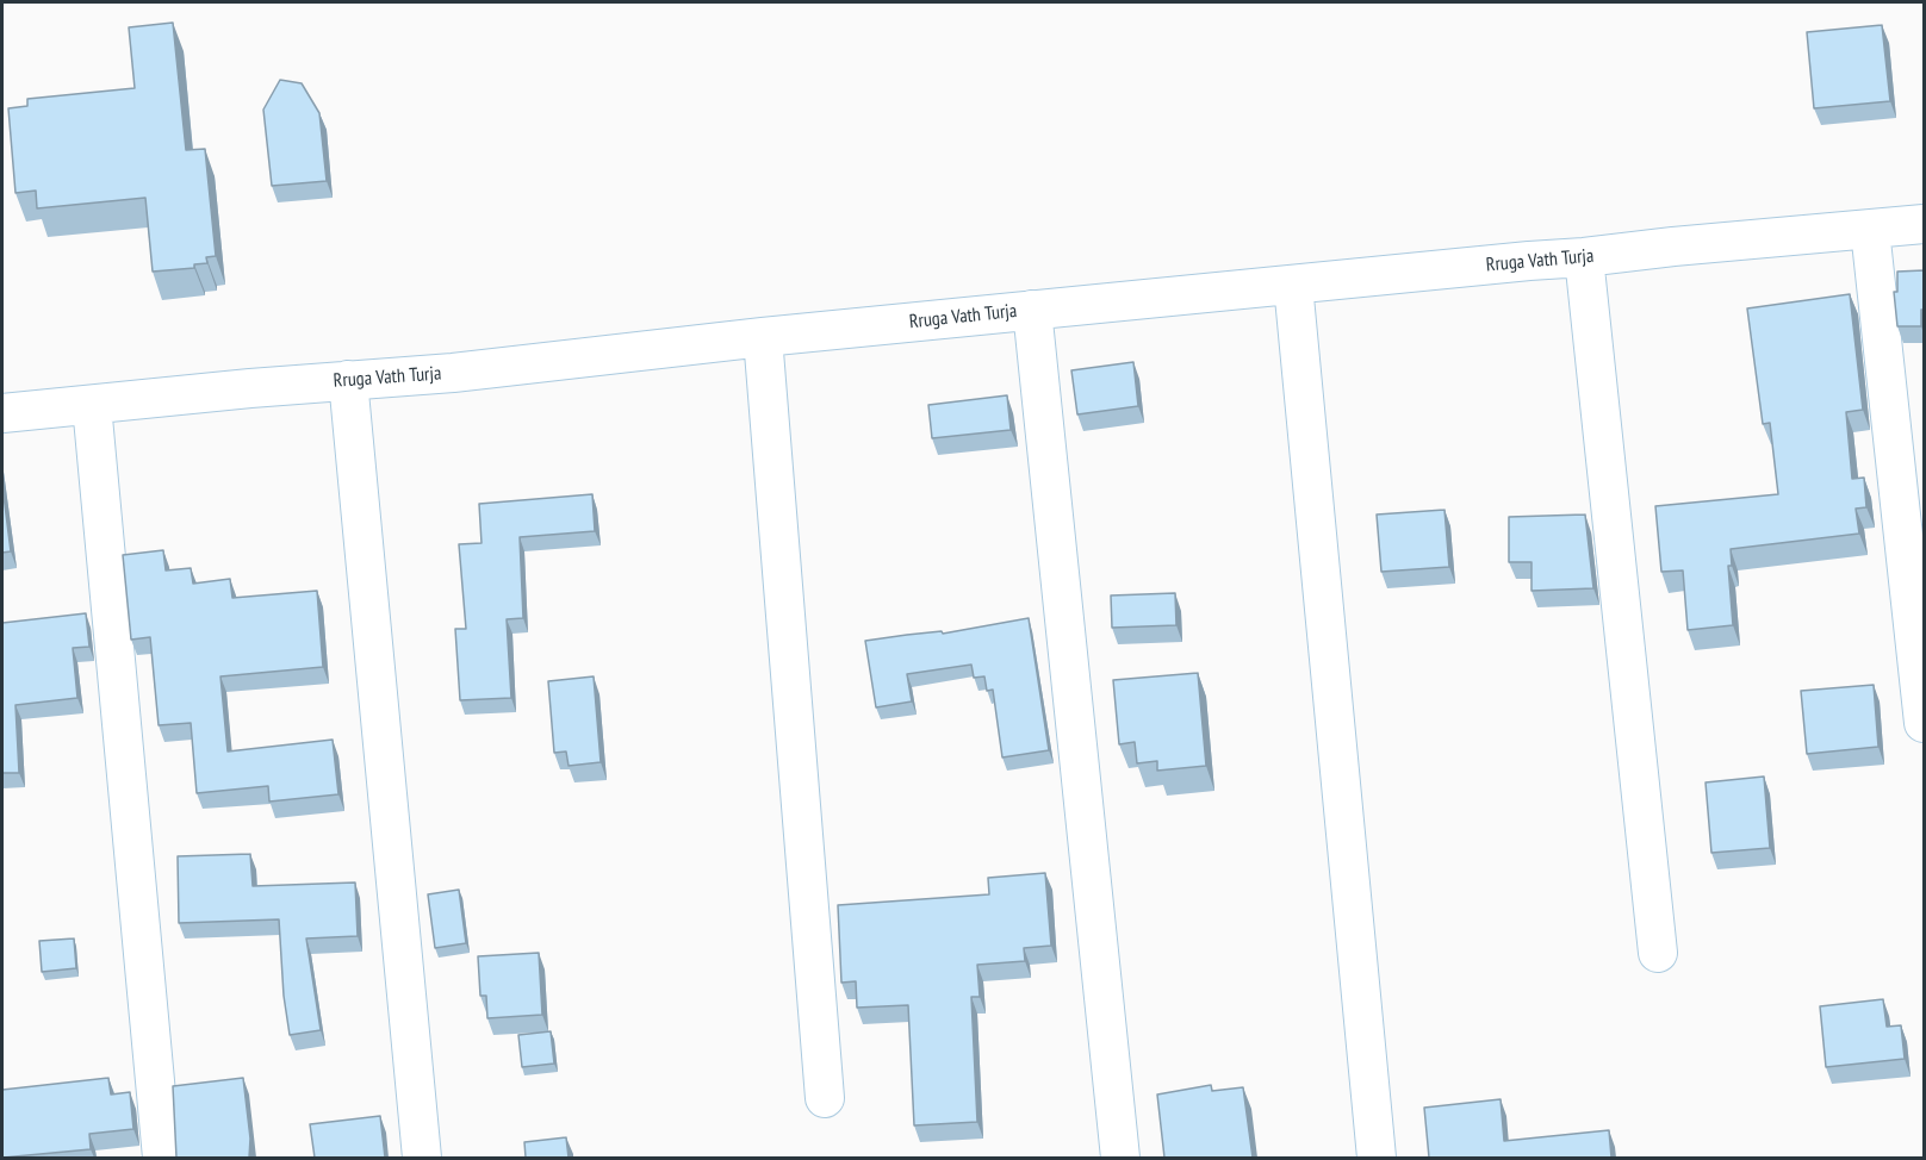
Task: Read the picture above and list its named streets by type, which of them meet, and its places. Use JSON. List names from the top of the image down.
{
  "streets": {
    "street": ["Rruga Vath Turja"]
  }
}
